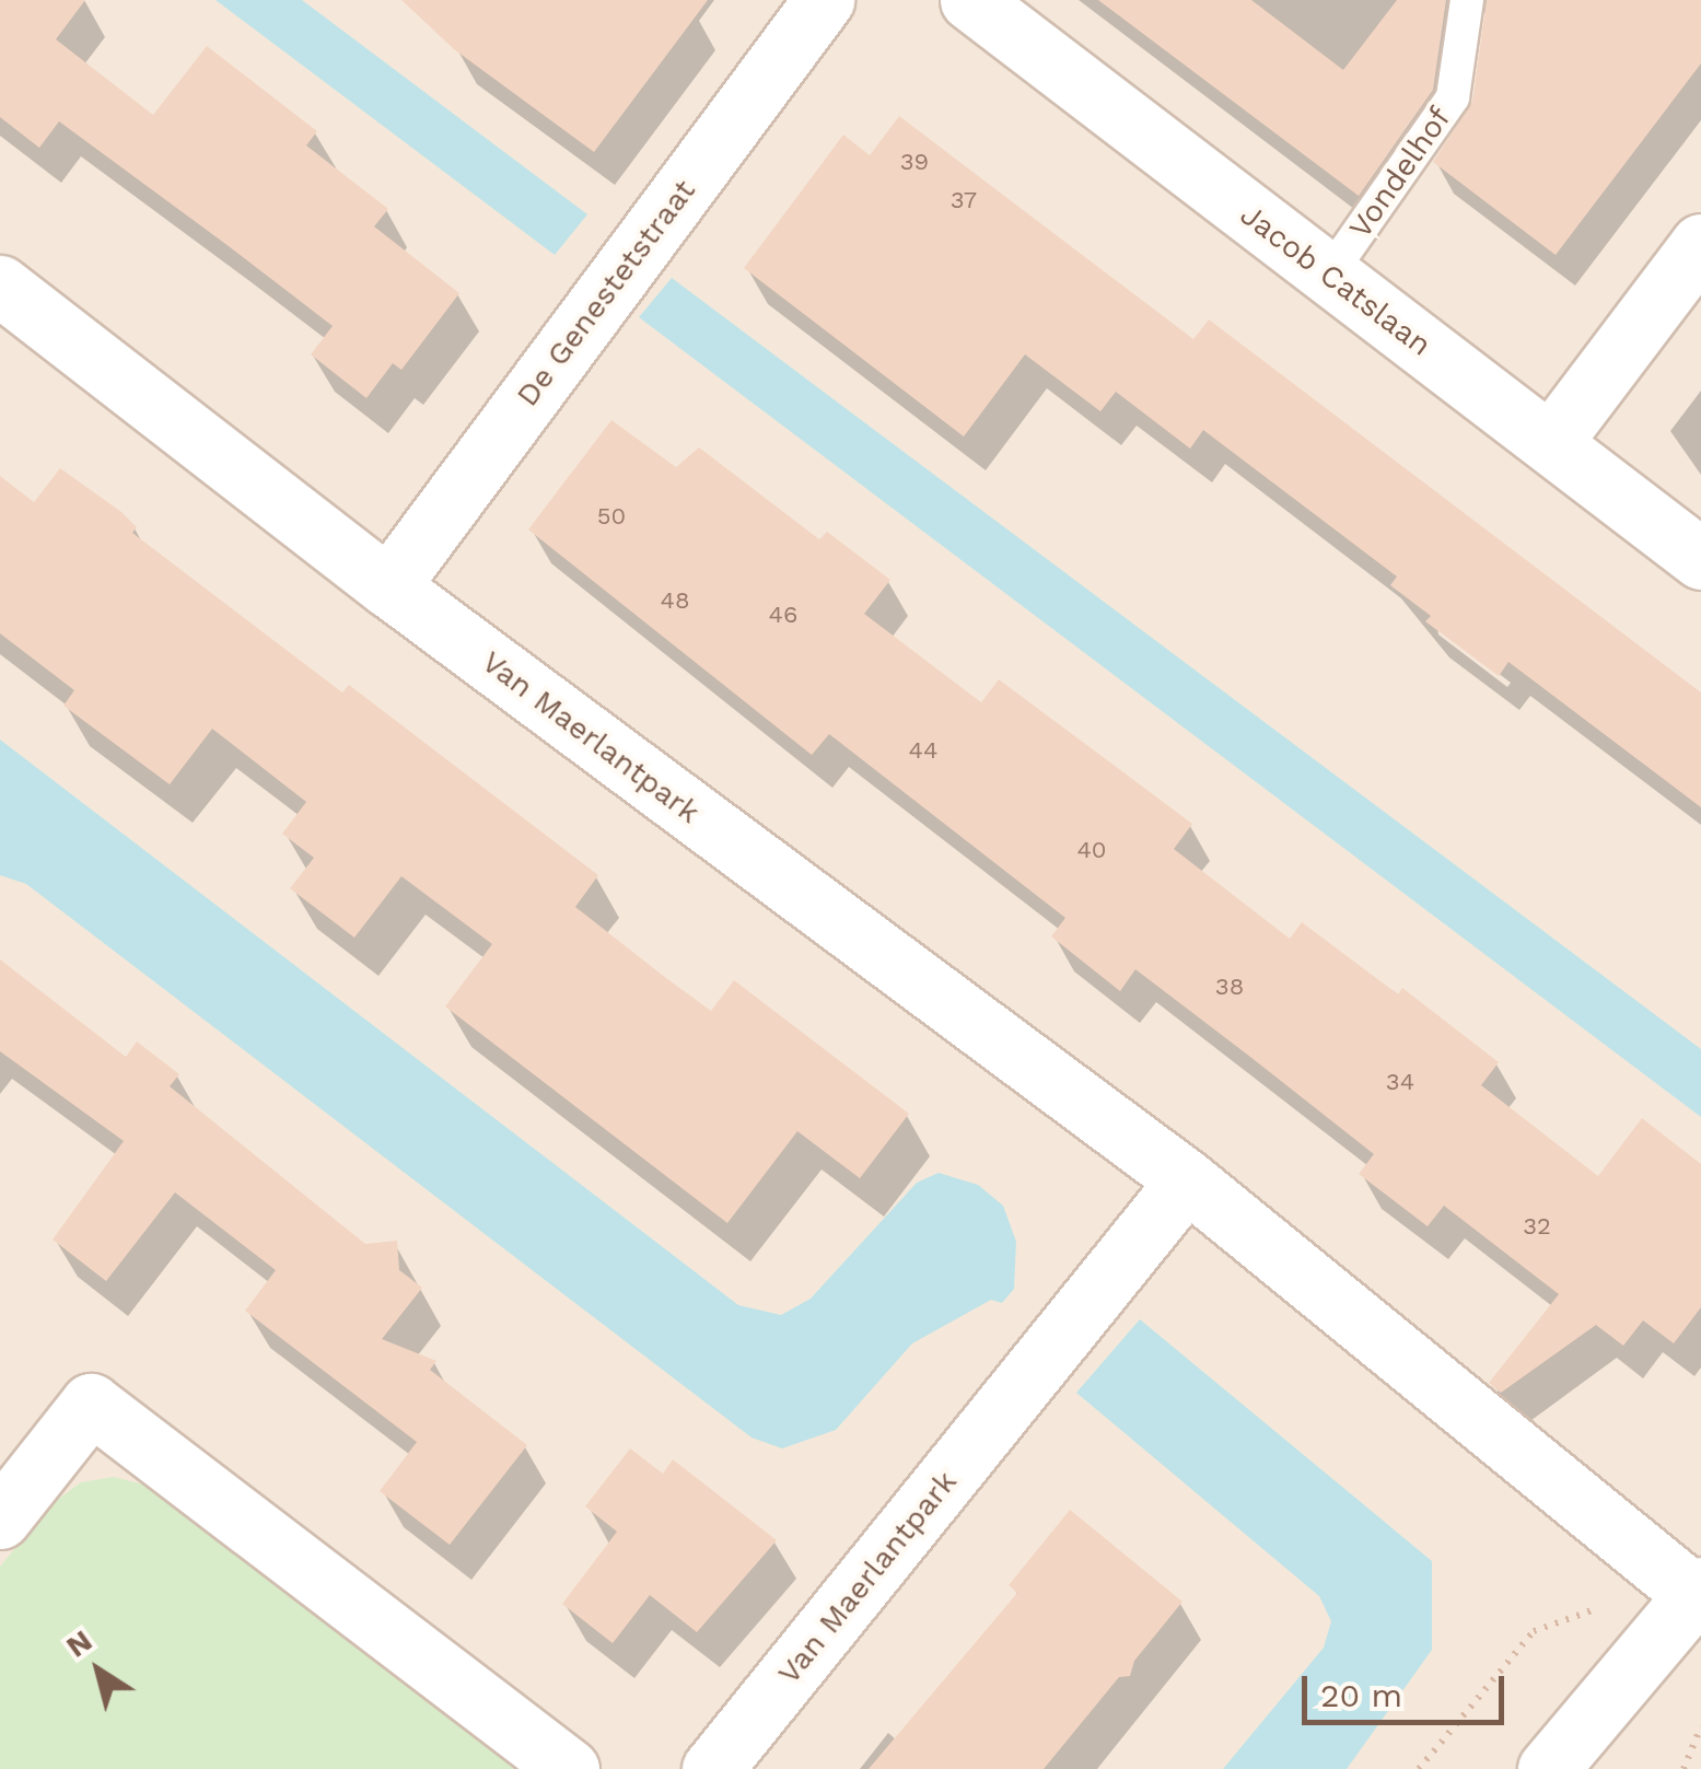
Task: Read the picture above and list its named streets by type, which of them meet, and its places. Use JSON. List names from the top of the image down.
{
  "streets": {
    "street": ["Jacob Catslaan", "De Genestetstraat", "Van Maerlantpark"],
    "lane": ["Vondelhof"]
  },
  "crossings": [
    ["Vondelhof", "Jacob Catslaan"],
    ["De Genestetstraat", "Van Maerlantpark"]
  ],
  "house_numbers": [
    "39",
    "37",
    "50",
    "48",
    "46",
    "44",
    "40",
    "38",
    "34",
    "32"
  ],
  "scale_bar": "20 m",
  "north": "top left"
}
